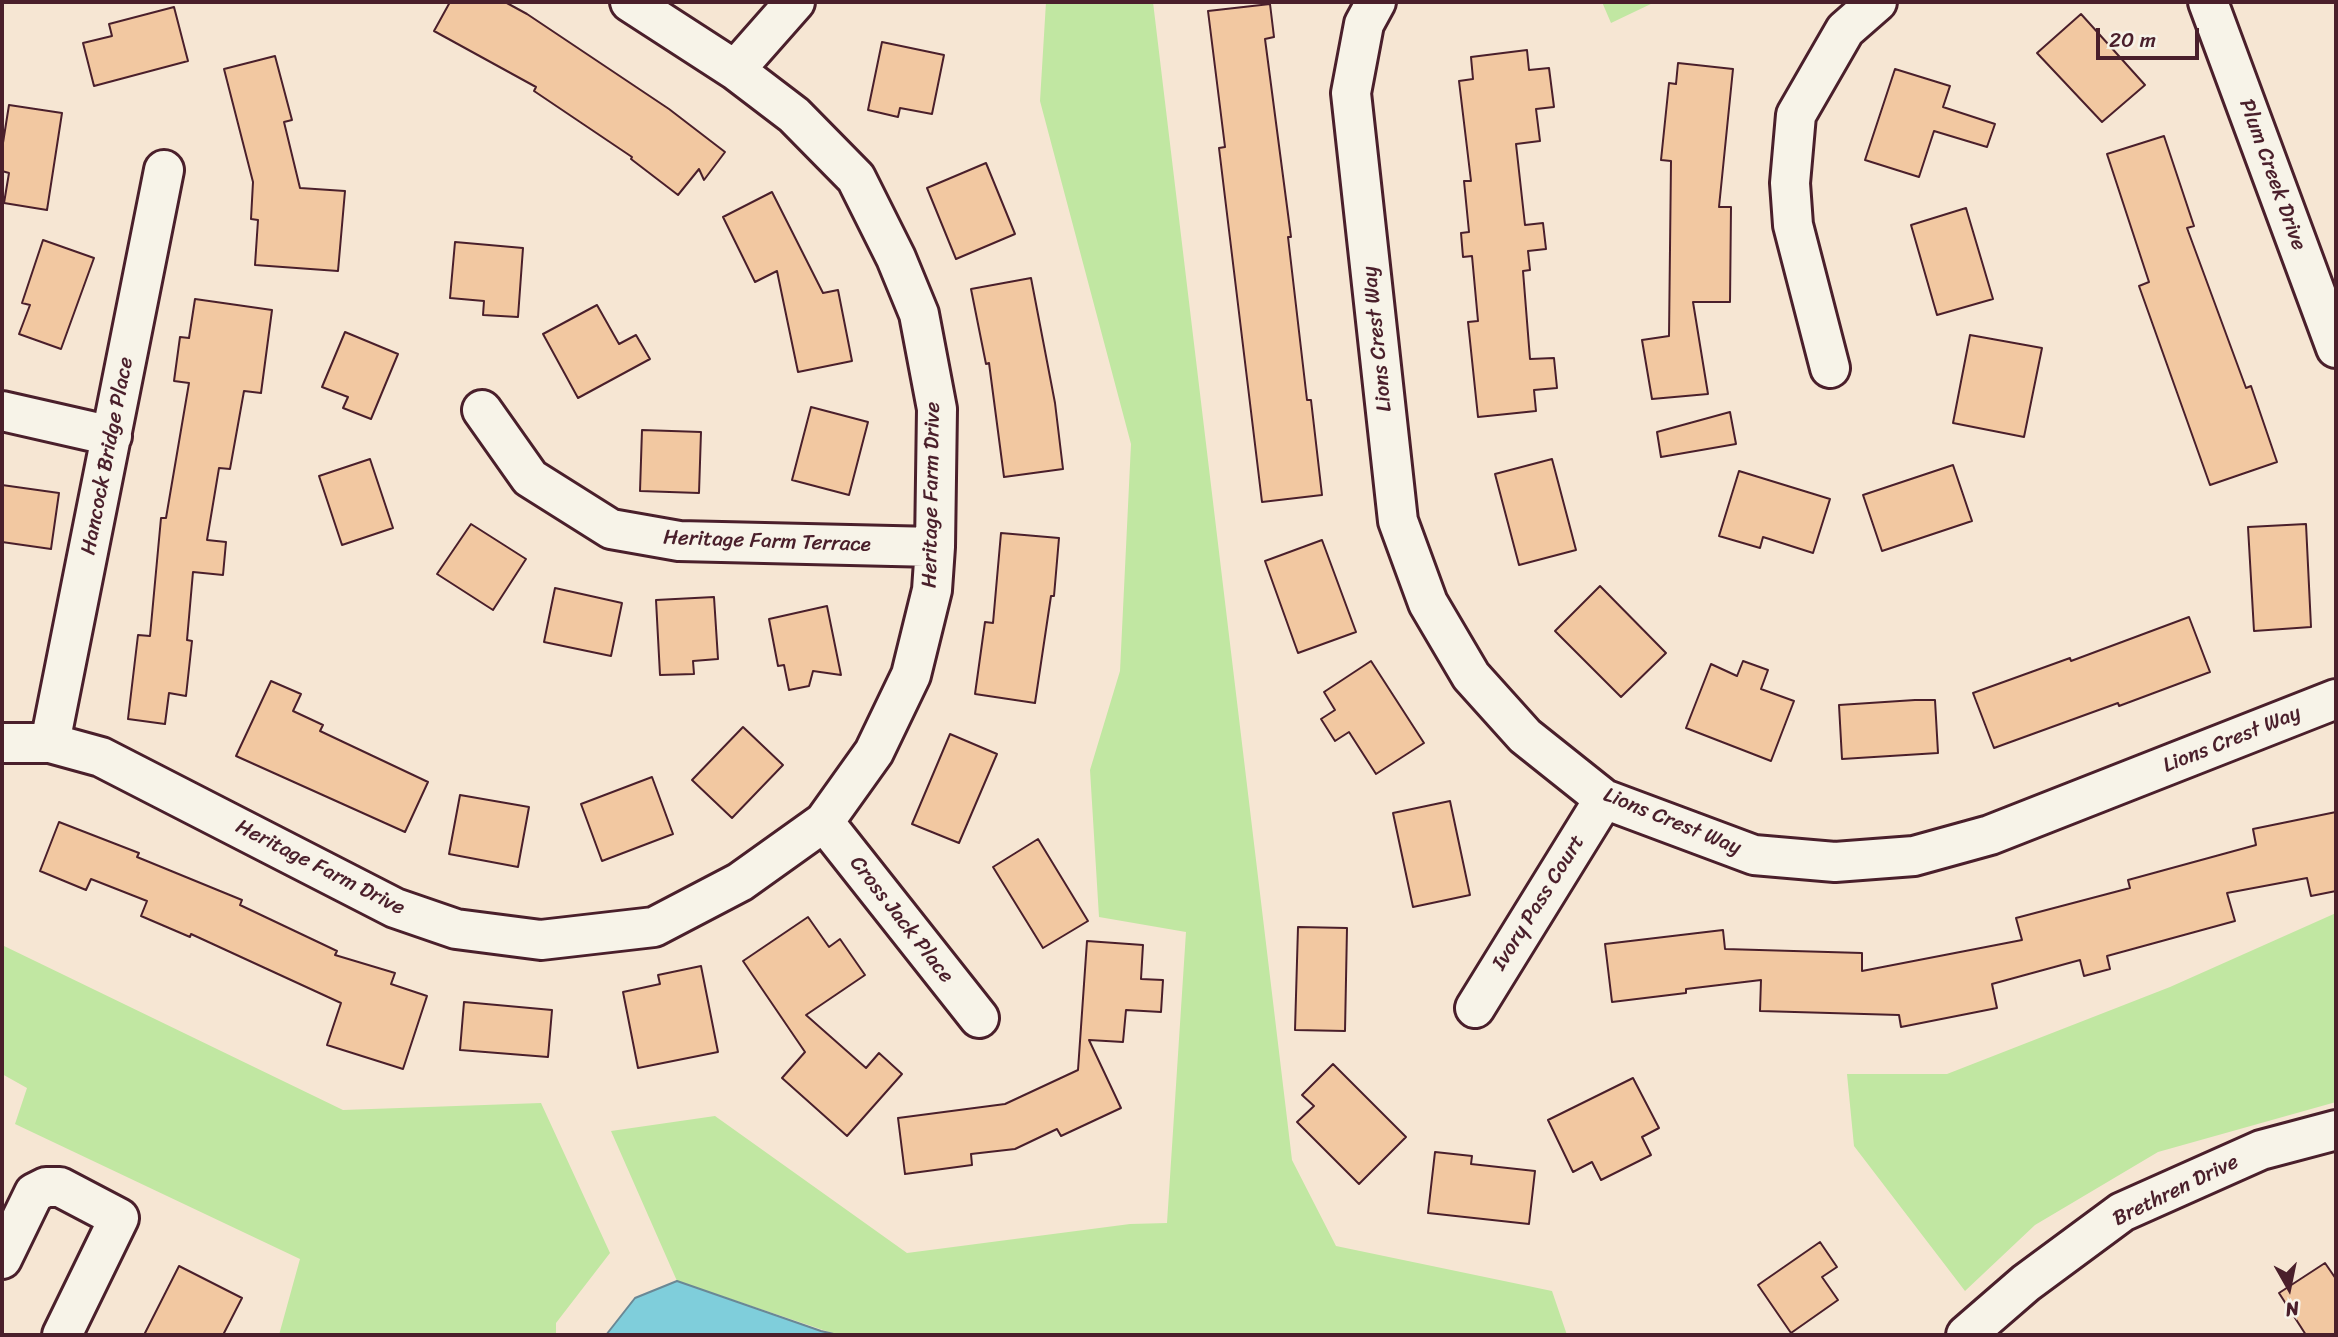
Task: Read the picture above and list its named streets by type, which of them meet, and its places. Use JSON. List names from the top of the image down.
{
  "streets": {
    "street": [
      "Plum Creek Drive",
      "Lions Crest Way",
      "Hancock Bridge Place",
      "Heritage Farm Drive",
      "Heritage Farm Terrace",
      "Ivory Pass Court",
      "Cross Jack Place",
      "Brethren Drive"
    ]
  },
  "crossings": [
    ["Lions Crest Way", "Ivory Pass Court"],
    ["Hancock Bridge Place", "Heritage Farm Drive"],
    ["Heritage Farm Drive", "Heritage Farm Terrace"],
    ["Heritage Farm Drive", "Cross Jack Place"]
  ],
  "scale_bar": "20 m",
  "north": "bottom"
}
